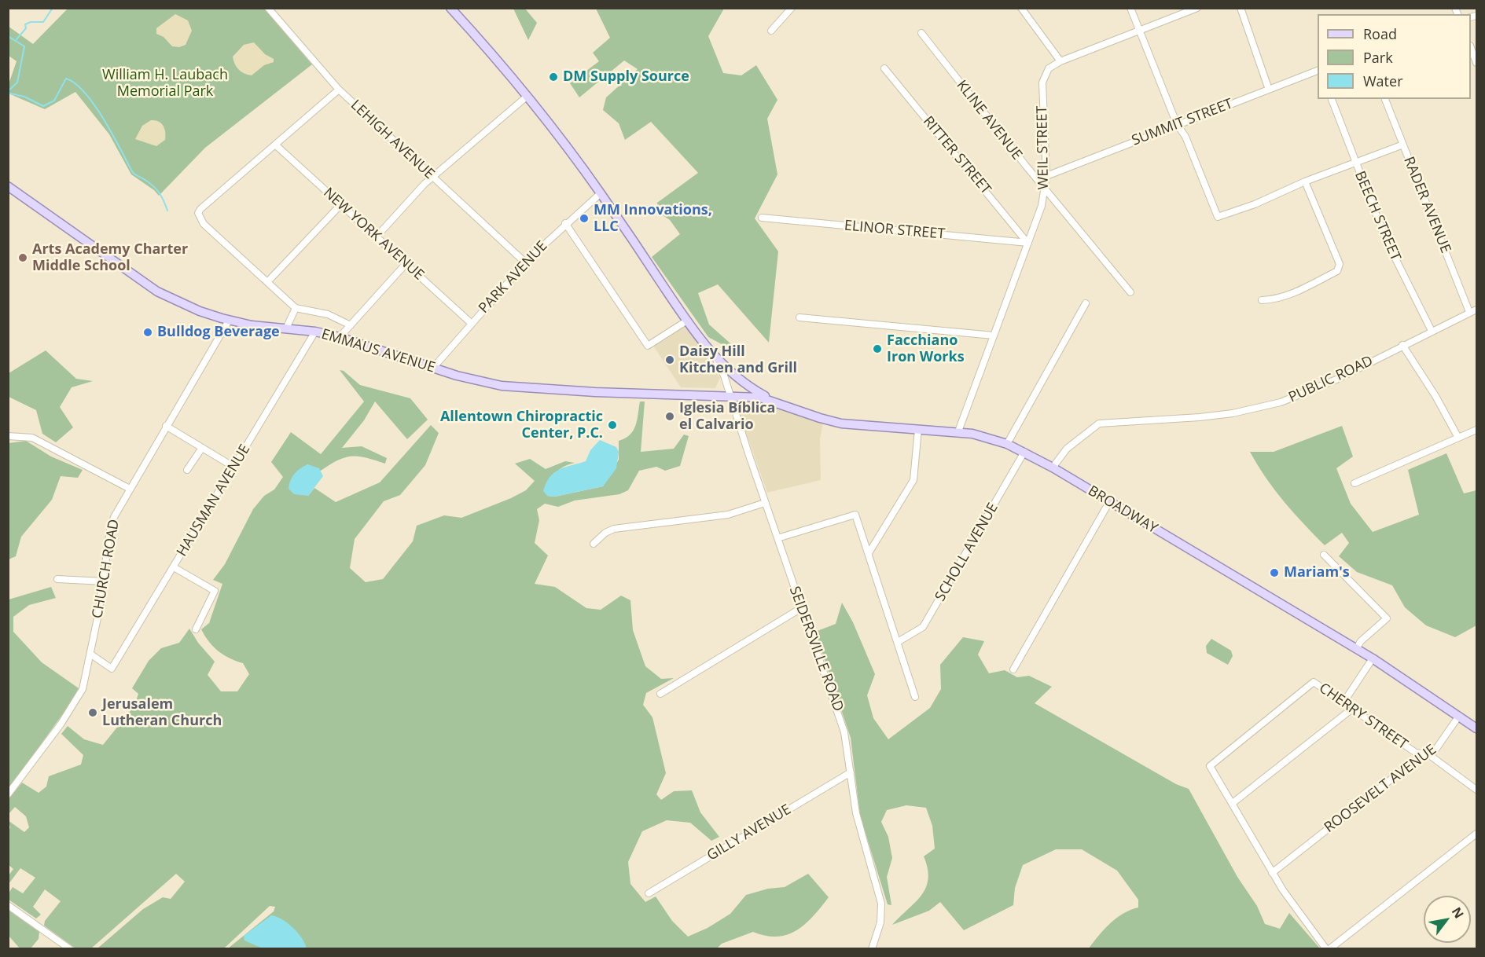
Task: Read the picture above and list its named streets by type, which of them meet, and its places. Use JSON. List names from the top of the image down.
{
  "streets": {
    "main road": ["EMMAUS AVENUE", "BROADWAY"],
    "street": [
      "KLINE AVENUE",
      "SUMMIT STREET",
      "LEHIGH AVENUE",
      "WEIL STREET",
      "RITTER STREET",
      "RADER AVENUE",
      "BEECH STREET",
      "ELINOR STREET",
      "NEW YORK AVENUE",
      "PARK AVENUE",
      "PUBLIC ROAD",
      "HAUSMAN AVENUE",
      "SCHOLL AVENUE",
      "CHURCH ROAD",
      "SEIDERSVILLE ROAD",
      "CHERRY STREET",
      "ROOSEVELT AVENUE",
      "GILLY AVENUE"
    ]
  },
  "crossings": [
    ["KLINE AVENUE", "WEIL STREET"],
    ["SUMMIT STREET", "WEIL STREET"],
    ["LEHIGH AVENUE", "PARK AVENUE"],
    ["WEIL STREET", "RITTER STREET"],
    ["WEIL STREET", "ELINOR STREET"],
    ["WEIL STREET", "BROADWAY"],
    ["RITTER STREET", "ELINOR STREET"],
    ["RADER AVENUE", "PUBLIC ROAD"],
    ["BEECH STREET", "PUBLIC ROAD"],
    ["NEW YORK AVENUE", "PARK AVENUE"],
    ["PARK AVENUE", "EMMAUS AVENUE"],
    ["EMMAUS AVENUE", "HAUSMAN AVENUE"],
    ["EMMAUS AVENUE", "BROADWAY"],
    ["EMMAUS AVENUE", "CHURCH ROAD"],
    ["EMMAUS AVENUE", "SEIDERSVILLE ROAD"],
    ["PUBLIC ROAD", "BROADWAY"],
    ["HAUSMAN AVENUE", "CHURCH ROAD"],
    ["BROADWAY", "SCHOLL AVENUE"],
    ["BROADWAY", "SEIDERSVILLE ROAD"],
    ["BROADWAY", "ROOSEVELT AVENUE"],
    ["SEIDERSVILLE ROAD", "GILLY AVENUE"],
    ["CHERRY STREET", "ROOSEVELT AVENUE"]
  ],
  "parks": ["William H. Laubach Memorial Park"],
  "places": [
    "DM Supply Source",
    "MM Innovations, LLC",
    "Arts Academy Charter Middle School",
    "Bulldog Beverage",
    "Facchiano Iron Works",
    "Daisy Hill Kitchen and Grill",
    "Iglesia Bíblica el Calvario",
    "Allentown Chiropractic Center, P.C.",
    "Mariam's",
    "Jerusalem Lutheran Church"
  ],
  "legend": ["Road", "Park", "Water"],
  "north": "top right"
}
